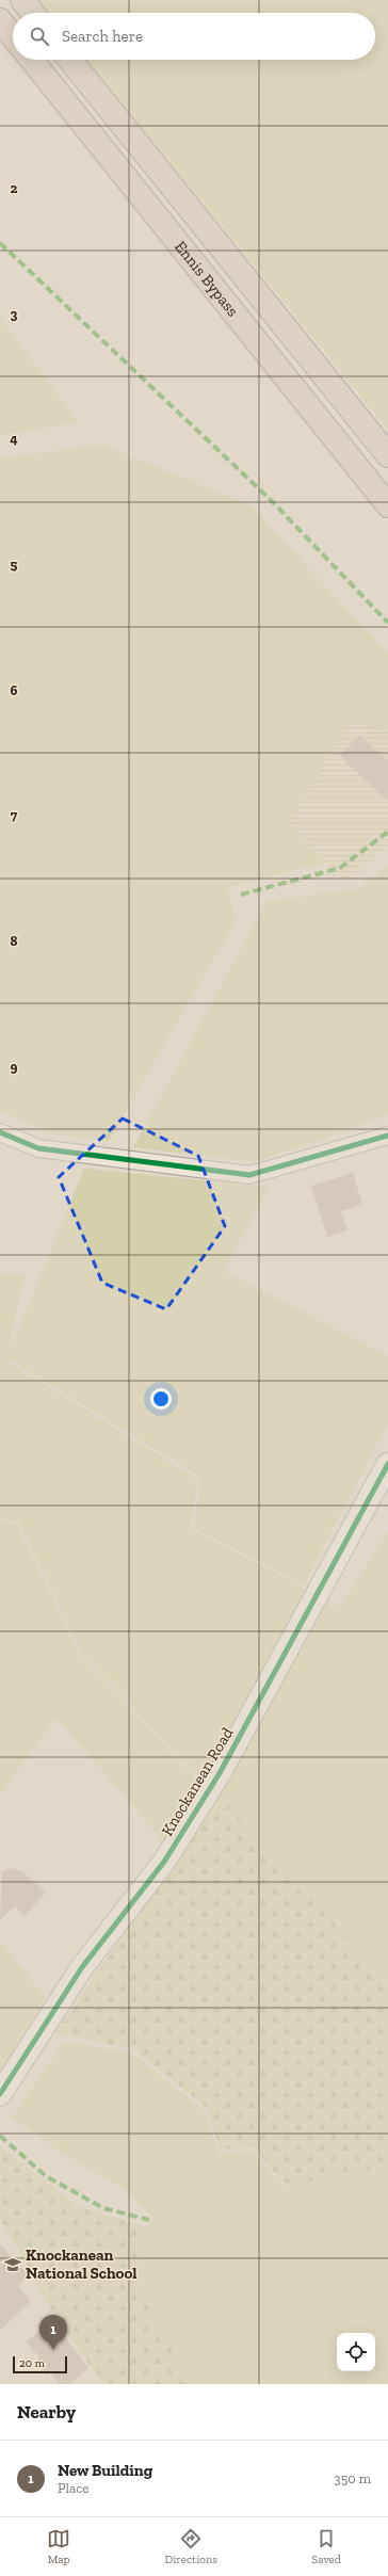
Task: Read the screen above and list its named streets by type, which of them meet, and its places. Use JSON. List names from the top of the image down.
{
  "streets": {
    "highway": ["Ennis Bypass"],
    "street": ["Knockanean Road"]
  },
  "places": {
    "school or university": ["Knockanean National School"]
  },
  "scale_bar": "20 m",
  "page": {
    "search": "Search here",
    "pins": "1",
    "scale": "20 m",
    "heading": "Nearby",
    "list": [
      {
        "mark": "1",
        "name": "New Building",
        "note": "Place",
        "value": "350 m"
      }
    ],
    "nav": ["Map", "Directions", "Saved"]
  },
  "grid": {
    "rows": [
      "2",
      "3",
      "4",
      "5",
      "6",
      "7",
      "8",
      "9"
    ]
  }
}
